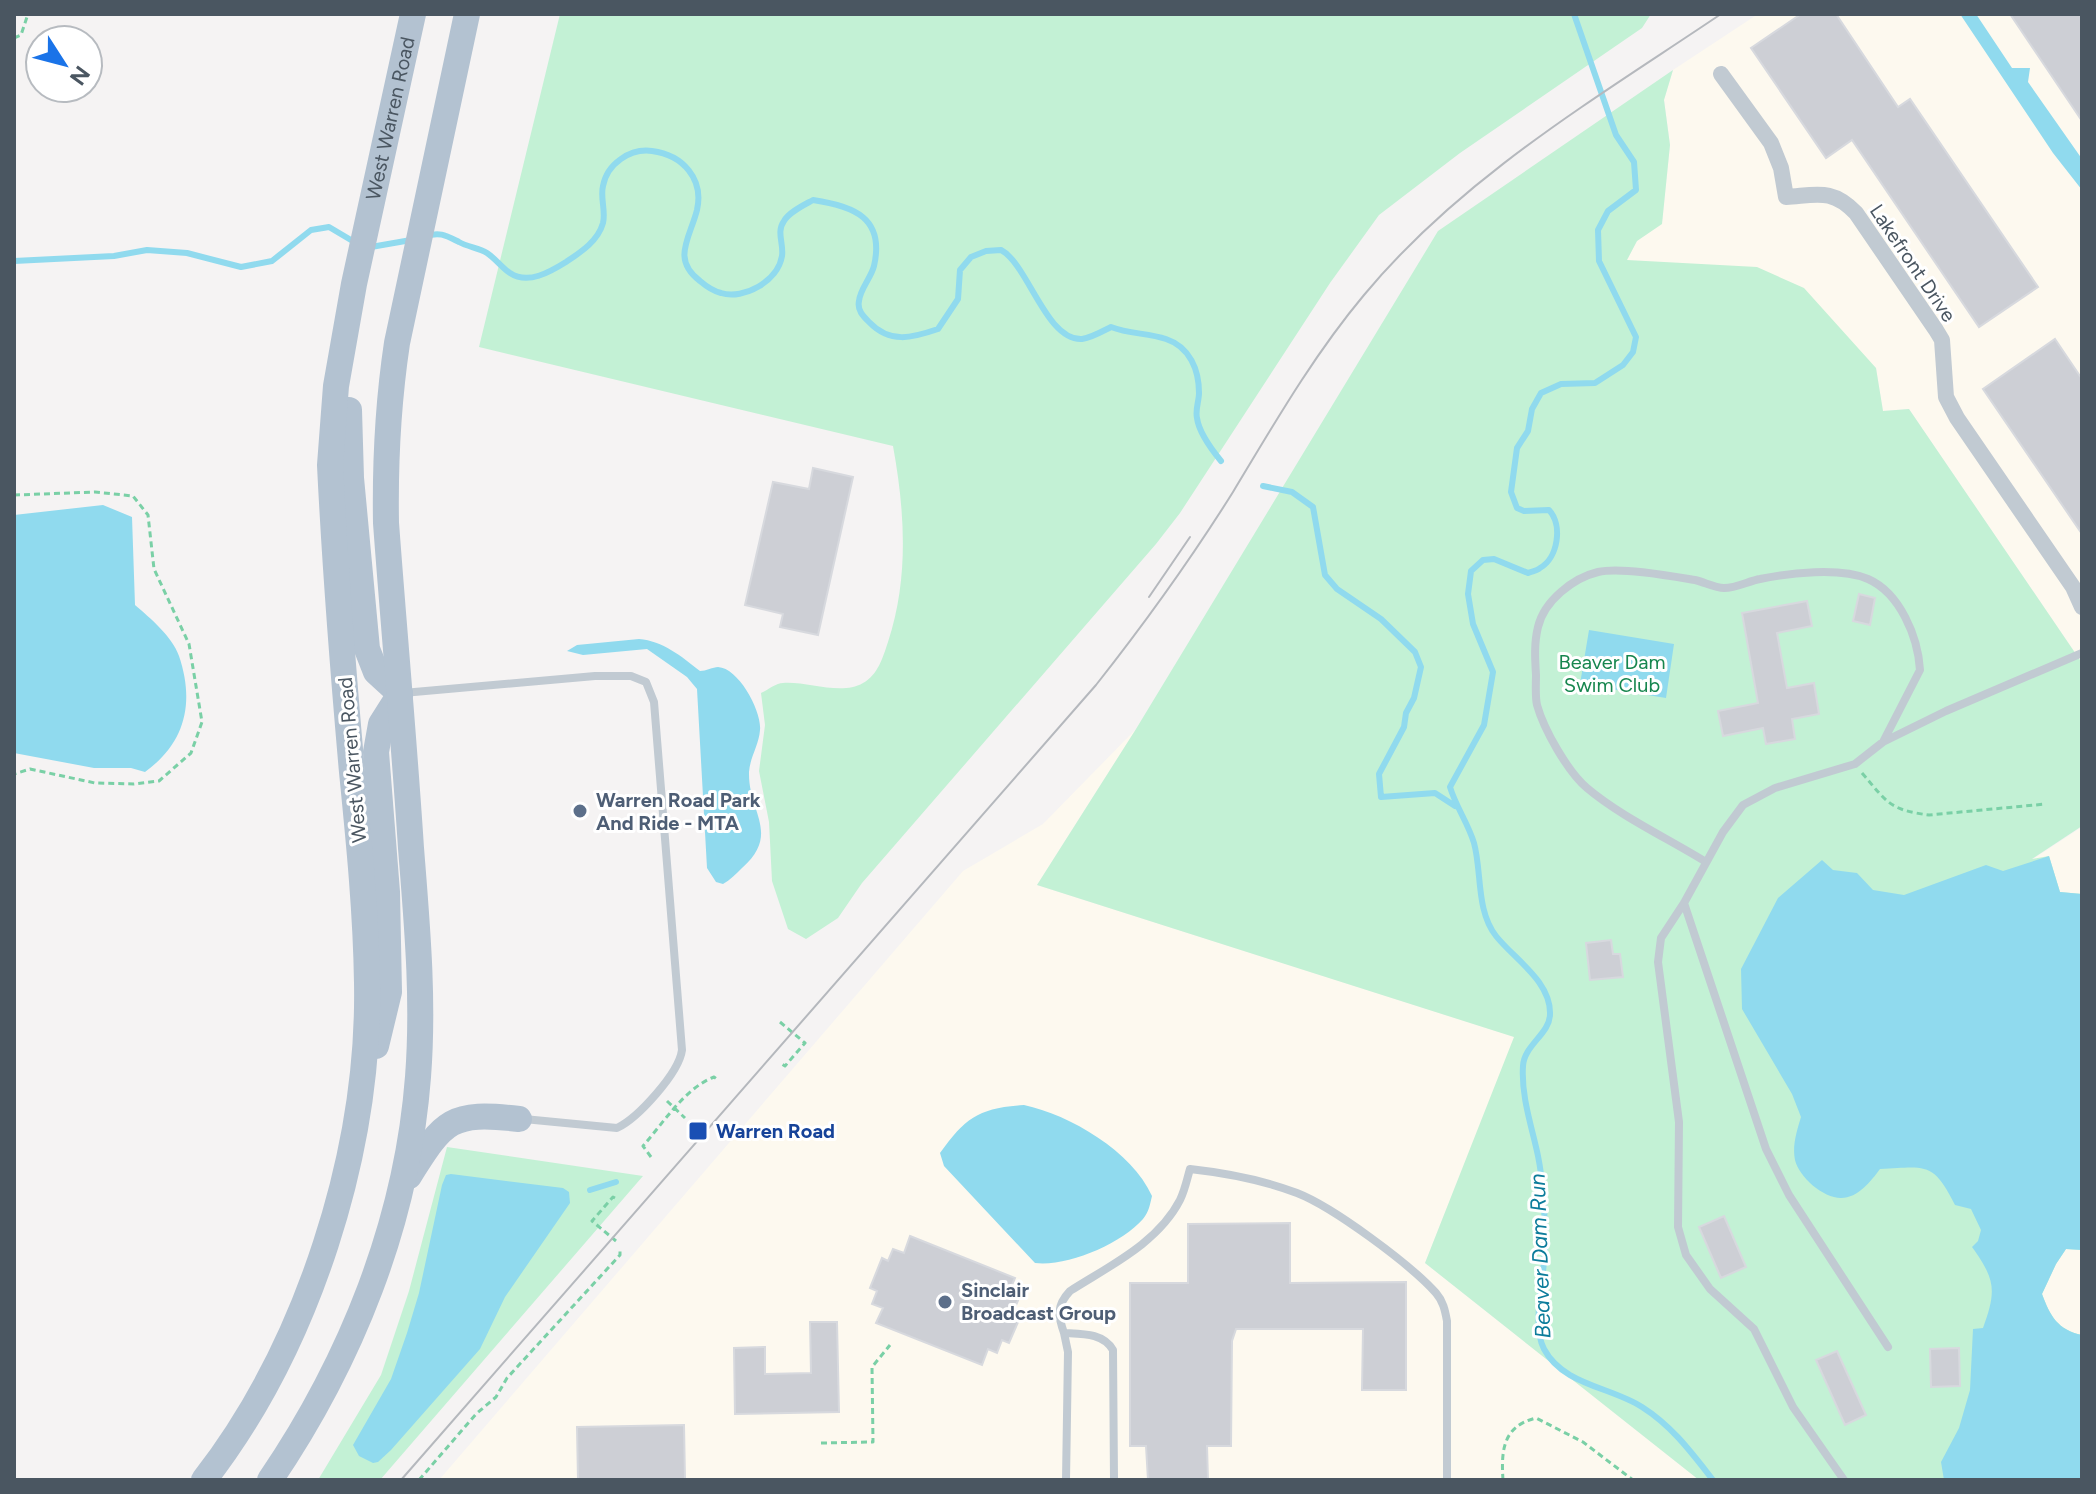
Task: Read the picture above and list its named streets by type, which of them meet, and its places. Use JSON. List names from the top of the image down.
{
  "streets": {
    "main road": ["West Warren Road"],
    "street": ["Lakefront Drive"]
  },
  "water": ["Beaver Dam Run"],
  "parks": ["Beaver Dam Swim Club"],
  "places": {
    "other": ["Warren Road Park And Ride - MTA", "Sinclair Broadcast Group"],
    "transit": ["Warren Road"]
  },
  "north": "bottom right"
}
